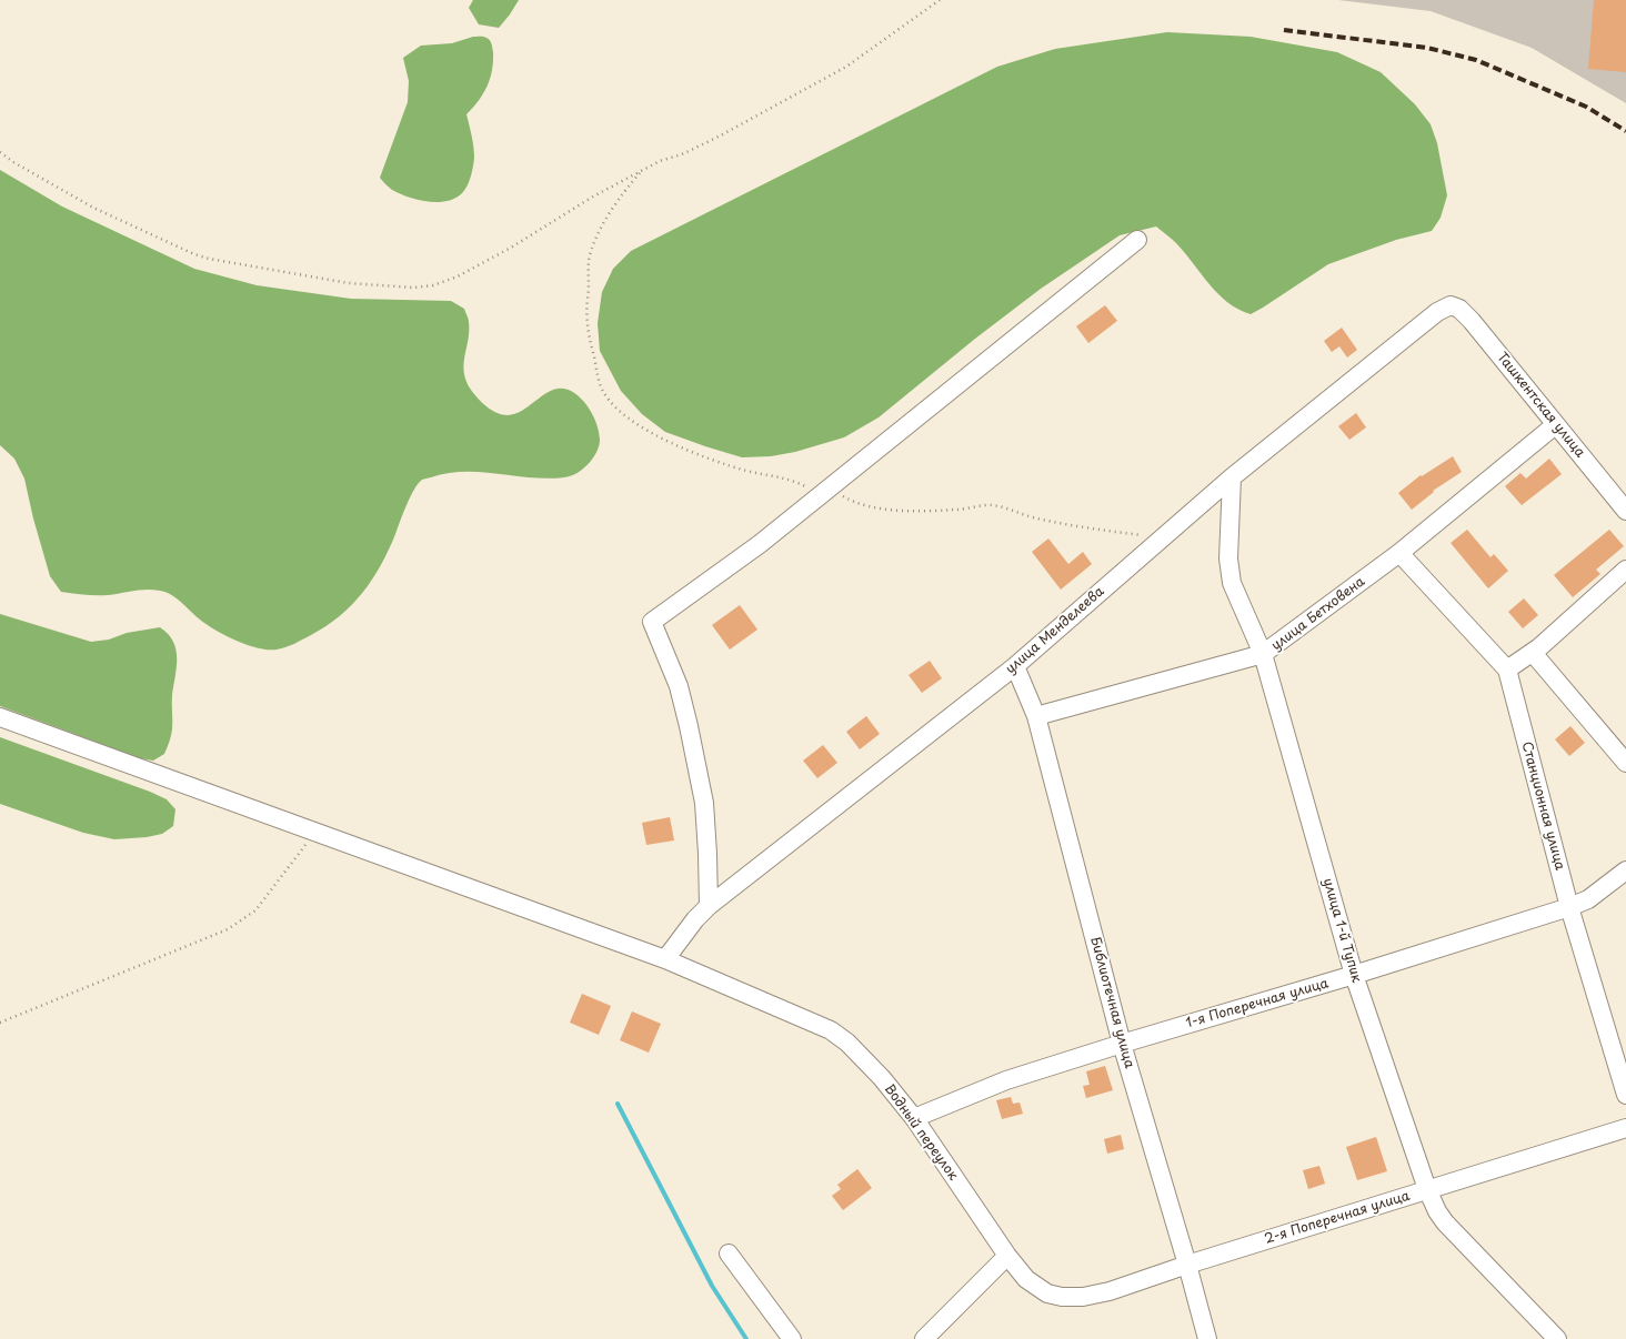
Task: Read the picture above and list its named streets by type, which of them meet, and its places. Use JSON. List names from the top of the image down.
{
  "streets": {
    "street": [
      "Ташкентская улица",
      "улица Бетховена",
      "улица Менделеева",
      "Станционная улица",
      "улица 1-й Тупик",
      "Библиотечная улица",
      "1-я Поперечная улица",
      "Водный переулок",
      "2-я Поперечная улица"
    ]
  },
  "crossings": [
    ["Ташкентская улица", "улица Бетховена"],
    ["Ташкентская улица", "улица Менделеева"],
    ["улица Бетховена", "Станционная улица"],
    ["улица Бетховена", "улица 1-й Тупик"],
    ["улица Бетховена", "Библиотечная улица"],
    ["улица Менделеева", "улица 1-й Тупик"],
    ["улица Менделеева", "Библиотечная улица"],
    ["улица Менделеева", "Водный переулок"],
    ["Станционная улица", "1-я Поперечная улица"],
    ["улица 1-й Тупик", "1-я Поперечная улица"],
    ["улица 1-й Тупик", "2-я Поперечная улица"],
    ["Библиотечная улица", "1-я Поперечная улица"],
    ["Библиотечная улица", "2-я Поперечная улица"],
    ["1-я Поперечная улица", "Водный переулок"],
    ["Водный переулок", "2-я Поперечная улица"]
  ]
}
